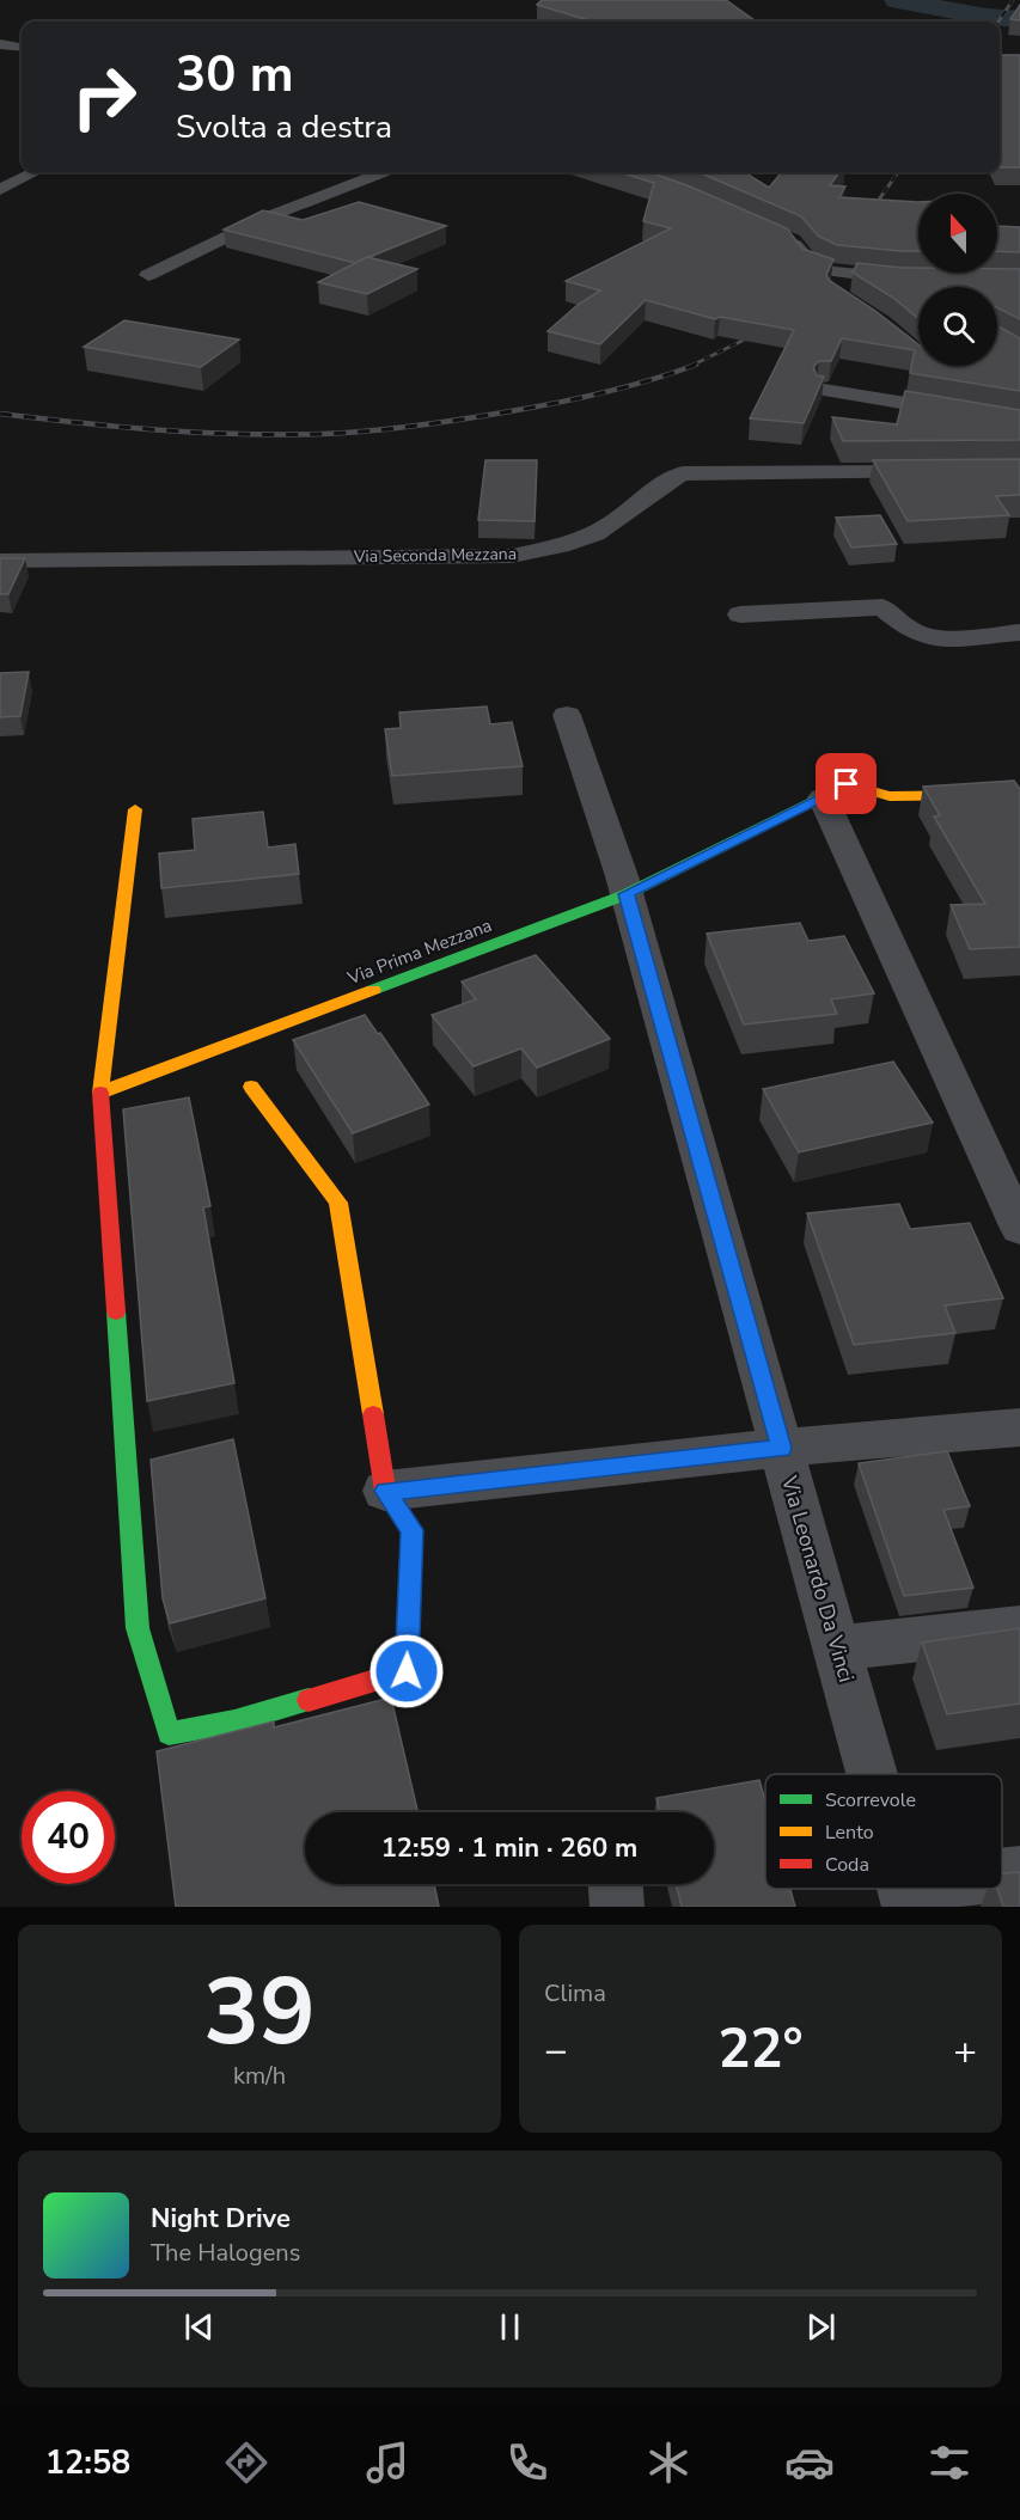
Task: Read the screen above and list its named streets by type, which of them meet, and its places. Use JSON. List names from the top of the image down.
{
  "streets": {
    "street": ["Via Seconda Mezzana", "Via Prima Mezzana", "Via Leonardo Da Vinci"]
  },
  "crossings": [
    ["Via Prima Mezzana", "Via Leonardo Da Vinci"]
  ],
  "legend": ["Scorrevole", "Lento", "Coda"],
  "north": "top",
  "page": {
    "turn": ["30 m", "Svolta a destra"],
    "limit": "40",
    "trip": "12:59 · 1 min · 260 m",
    "tile": [
      ["39", "km/h"],
      "Clima"
    ],
    "heat": ["−", "22°", "+"],
    "song": ["Night Drive", "The Halogens"],
    "tabs": "12:58"
  }
}
